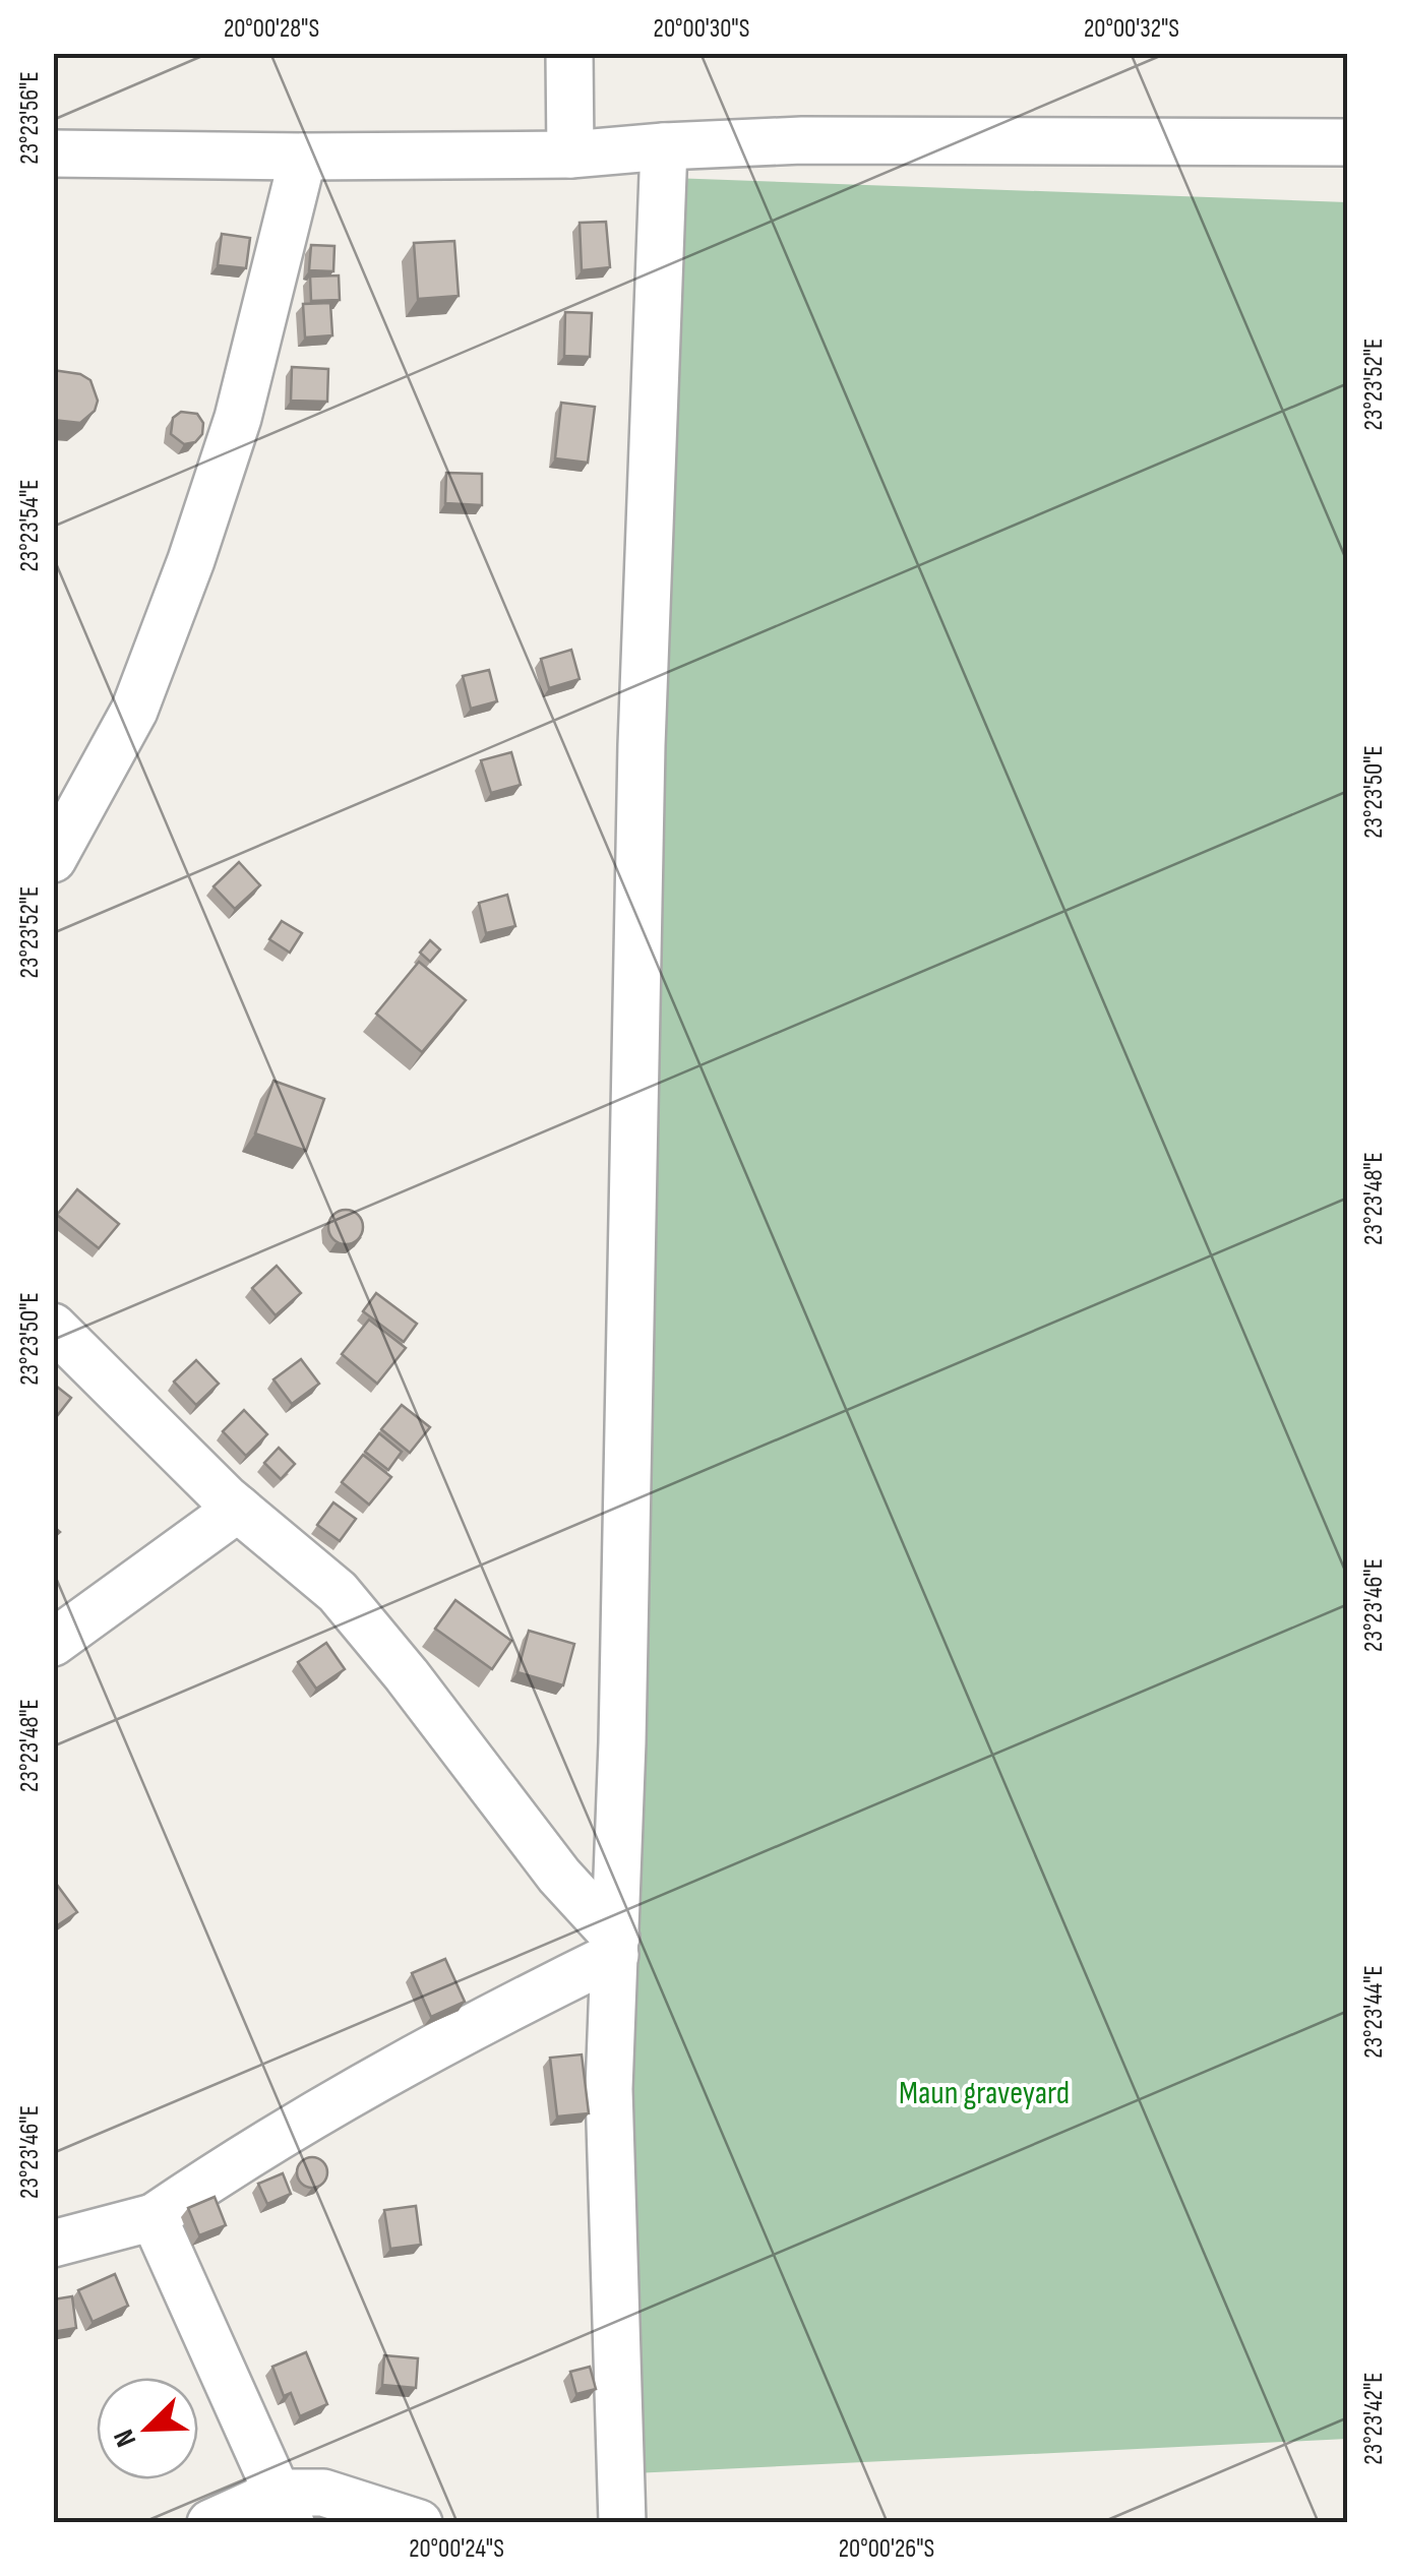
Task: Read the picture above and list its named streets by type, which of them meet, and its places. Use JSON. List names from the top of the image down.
{
  "parks": ["Maun graveyard"],
  "north": "bottom left",
  "coordinates": [
    "20°00'28\"S",
    "20°00'30\"S",
    "20°00'32\"S",
    "23°23'56\"E",
    "23°23'52\"E",
    "23°23'54\"E",
    "23°23'50\"E",
    "23°23'48\"E",
    "23°23'46\"E",
    "23°23'44\"E",
    "23°23'42\"E",
    "20°00'24\"S",
    "20°00'26\"S"
  ]
}
